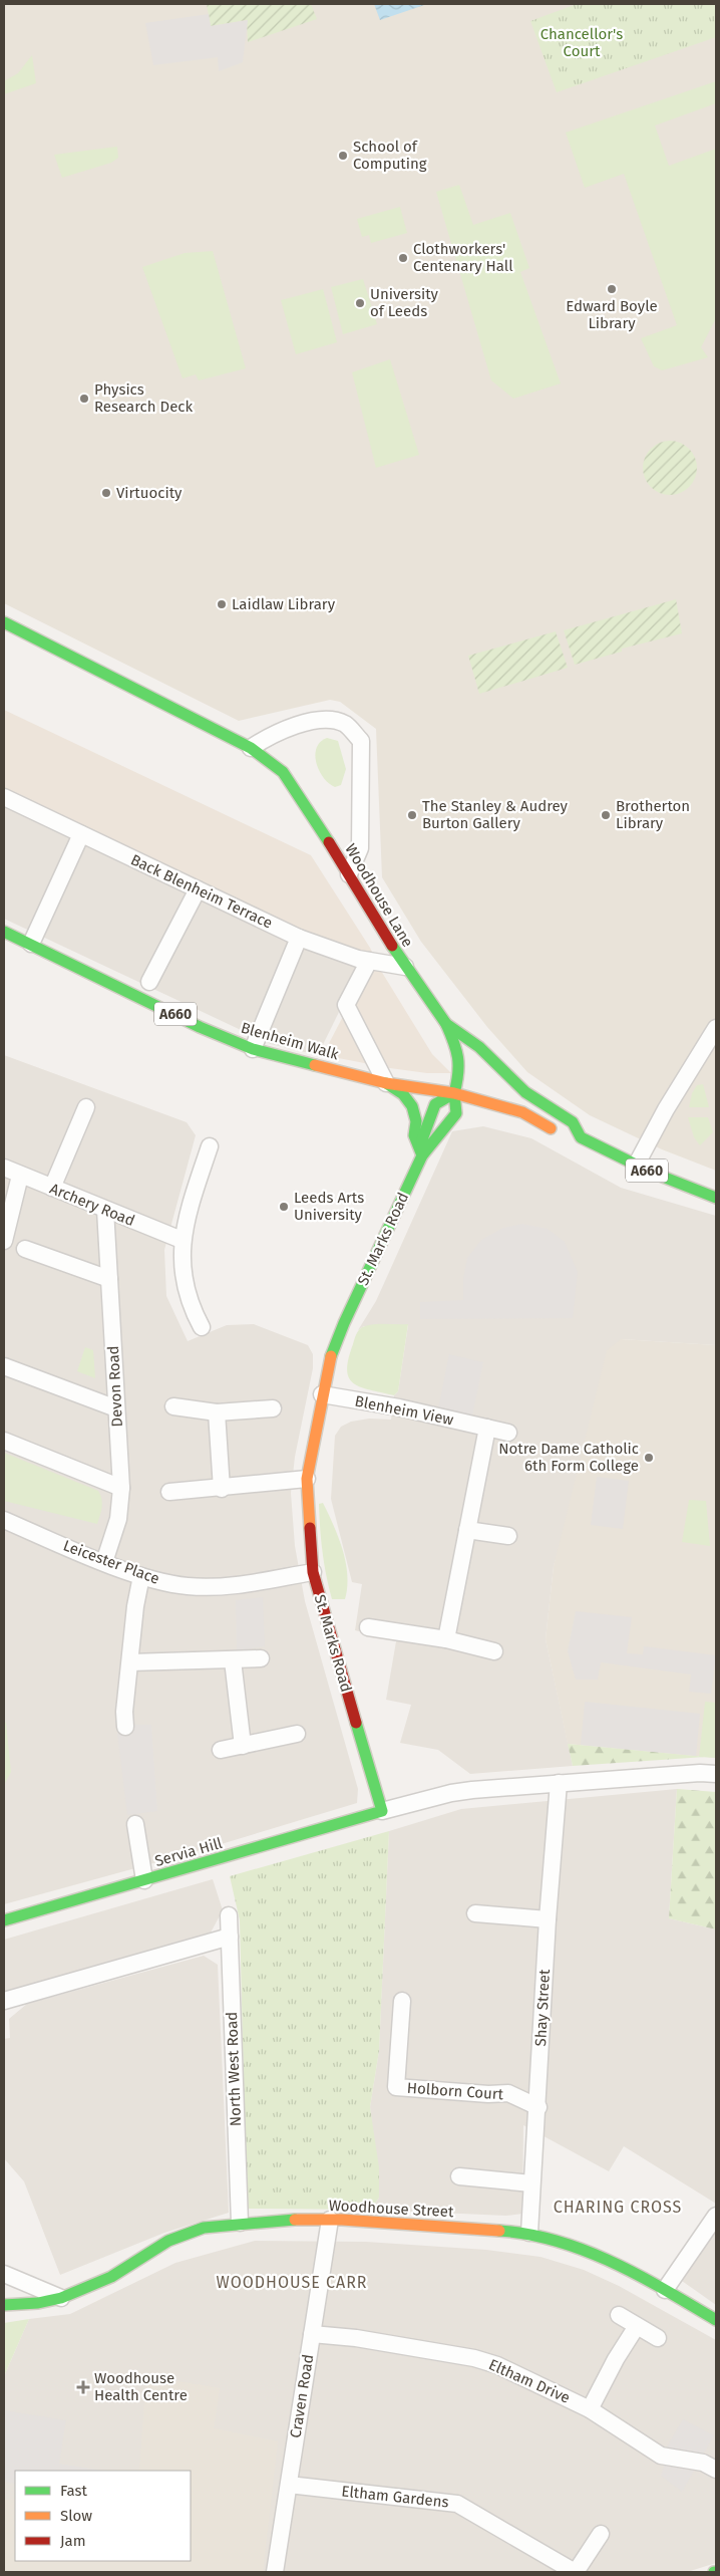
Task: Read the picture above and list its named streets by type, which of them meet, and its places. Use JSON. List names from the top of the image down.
{
  "streets": {
    "main road": [
      "Woodhouse Lane",
      "A660",
      "Blenheim Walk",
      "St. Marks Road",
      "Servia Hill",
      "Woodhouse Street"
    ],
    "street": [
      "Back Blenheim Terrace",
      "Archery Road",
      "Devon Road",
      "Blenheim View",
      "Leicester Place",
      "Shay Street",
      "North West Road",
      "Holborn Court",
      "Eltham Drive",
      "Craven Road",
      "Eltham Gardens"
    ]
  },
  "crossings": [
    ["Back Blenheim Terrace", "Woodhouse Lane"],
    ["Woodhouse Lane", "A660"],
    ["Woodhouse Lane", "Blenheim Walk"],
    ["A660", "Blenheim Walk"],
    ["A660", "St. Marks Road"],
    ["Blenheim Walk", "St. Marks Road"],
    ["Archery Road", "Devon Road"],
    ["St. Marks Road", "Blenheim View"],
    ["St. Marks Road", "Leicester Place"],
    ["St. Marks Road", "Servia Hill"],
    ["Devon Road", "Leicester Place"],
    ["Shay Street", "Holborn Court"],
    ["Shay Street", "Woodhouse Street"],
    ["North West Road", "Woodhouse Street"],
    ["Woodhouse Street", "Craven Road"],
    ["Eltham Drive", "Craven Road"],
    ["Craven Road", "Eltham Gardens"]
  ],
  "districts": ["CHARING CROSS", "WOODHOUSE CARR"],
  "parks": ["Chancellor's Court"],
  "places": {
    "other": [
      "School of Computing",
      "Clothworkers' Centenary Hall",
      "Edward Boyle Library",
      "University of Leeds",
      "Physics Research Deck",
      "Virtuocity",
      "Laidlaw Library",
      "The Stanley & Audrey Burton Gallery",
      "Brotherton Library",
      "Leeds Arts University",
      "Notre Dame Catholic 6th Form College"
    ],
    "health": ["Woodhouse Health Centre"]
  },
  "legend": ["Fast", "Slow", "Jam"]
}
